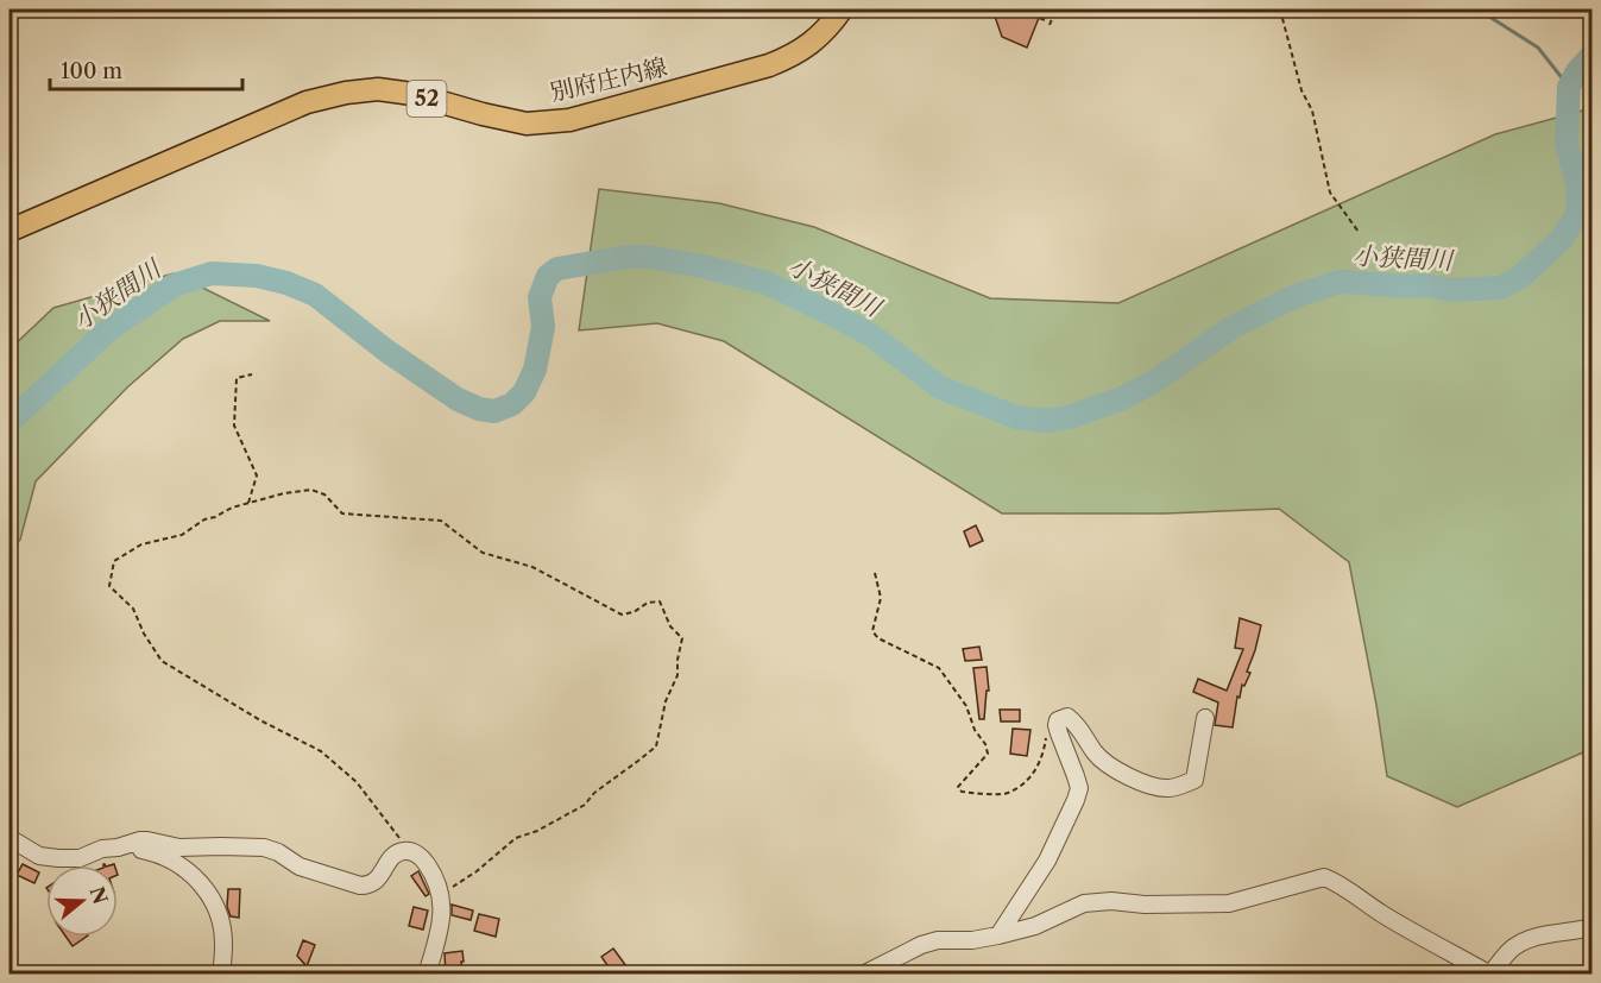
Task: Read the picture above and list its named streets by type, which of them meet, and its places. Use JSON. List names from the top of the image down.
{
  "streets": {
    "main road": ["別府庄内線", "52"]
  },
  "water": ["小狭間川"],
  "scale_bar": "100 m",
  "north": "right"
}
